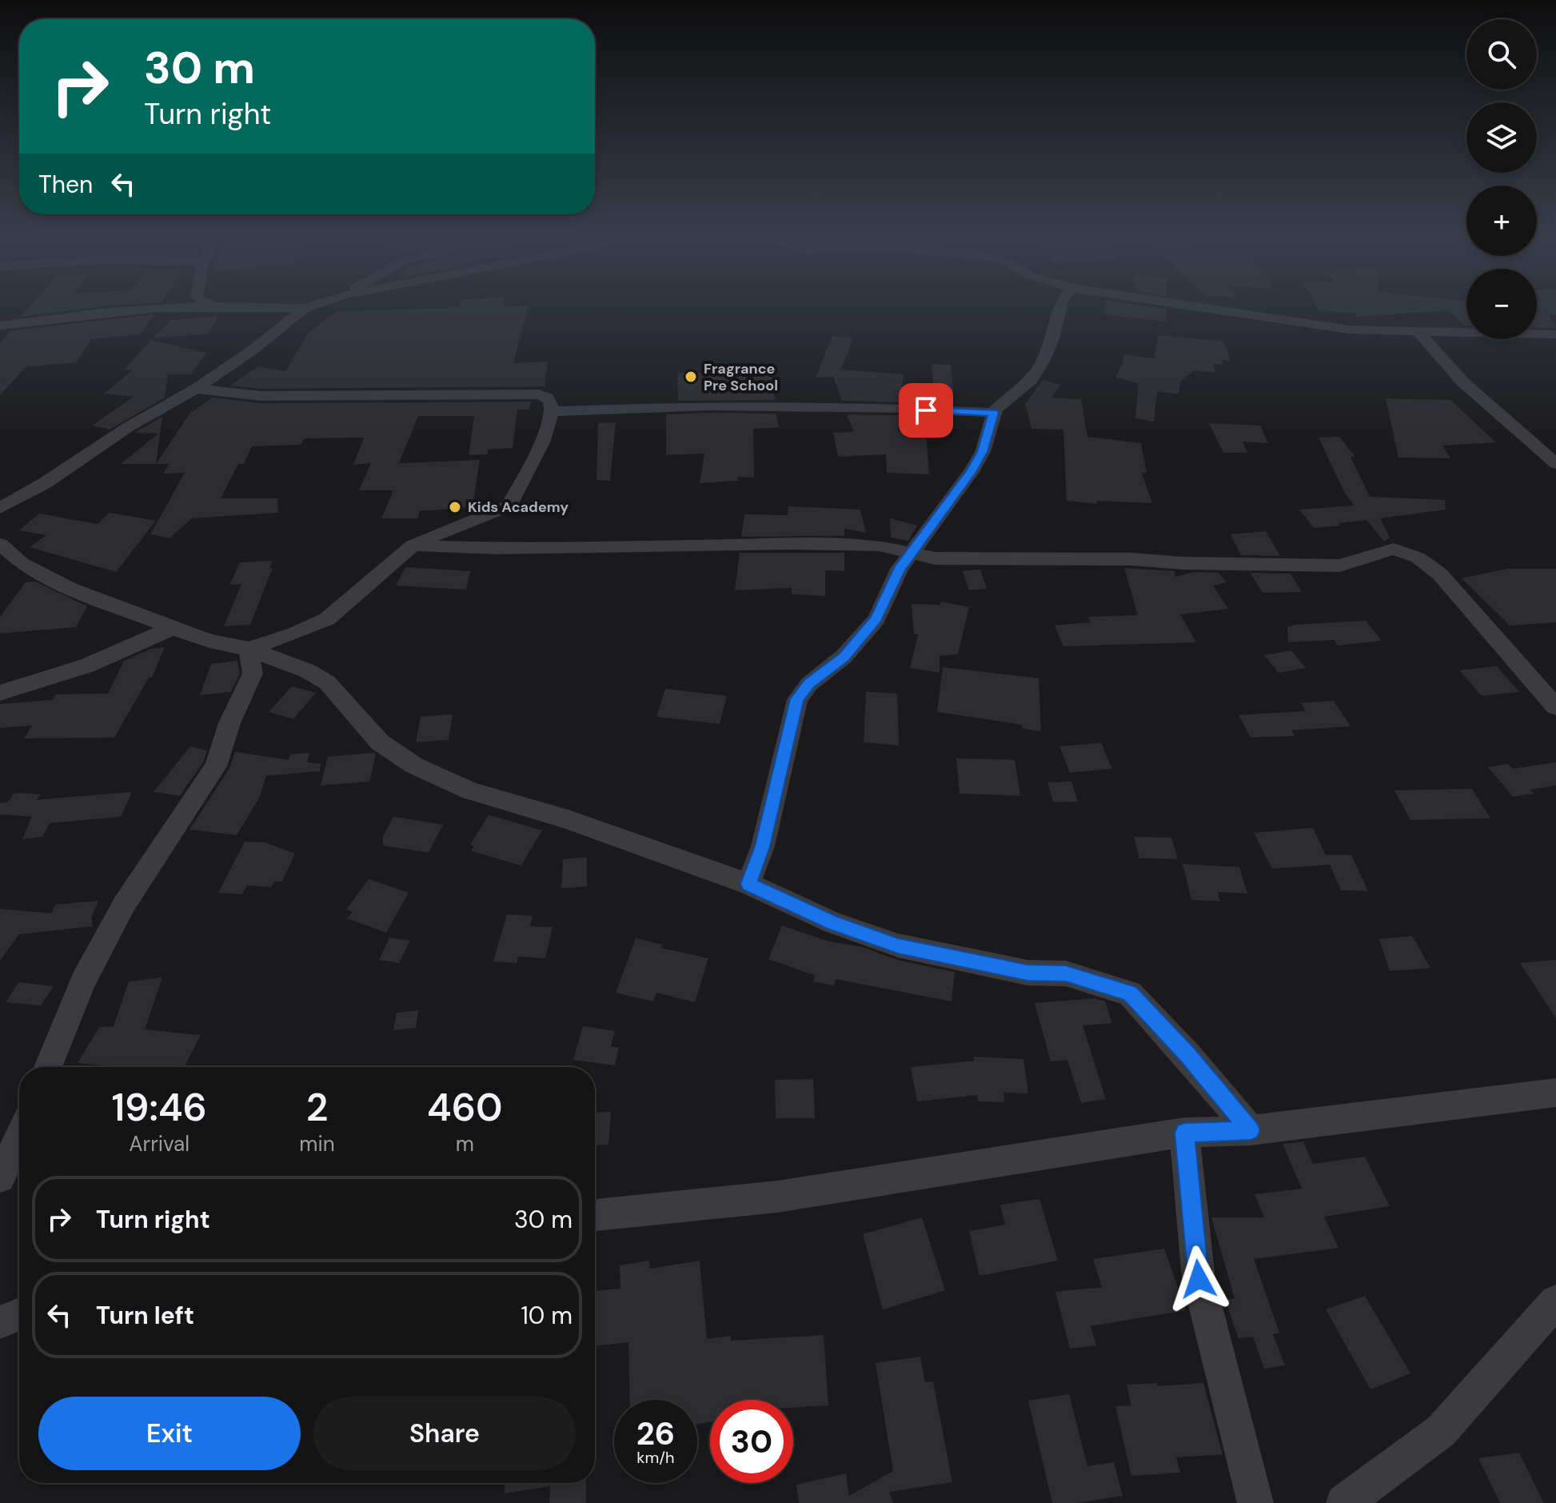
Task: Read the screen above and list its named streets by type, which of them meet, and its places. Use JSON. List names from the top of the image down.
{
  "places": ["Fragrance Pre School", "Kids Academy"],
  "page": {
    "map_buttons": ["+", "−"],
    "turn": ["30 m", "Turn right"],
    "then": "Then",
    "eta": [
      "19:46",
      "Arrival",
      "2",
      "min",
      "460",
      "m"
    ],
    "list": [
      {
        "name": "Turn right",
        "value": "30 m"
      },
      {
        "name": "Turn left",
        "value": "10 m"
      }
    ],
    "buttons": ["Exit", "Share"],
    "speed": "26 km/h",
    "limit": "30"
  }
}
